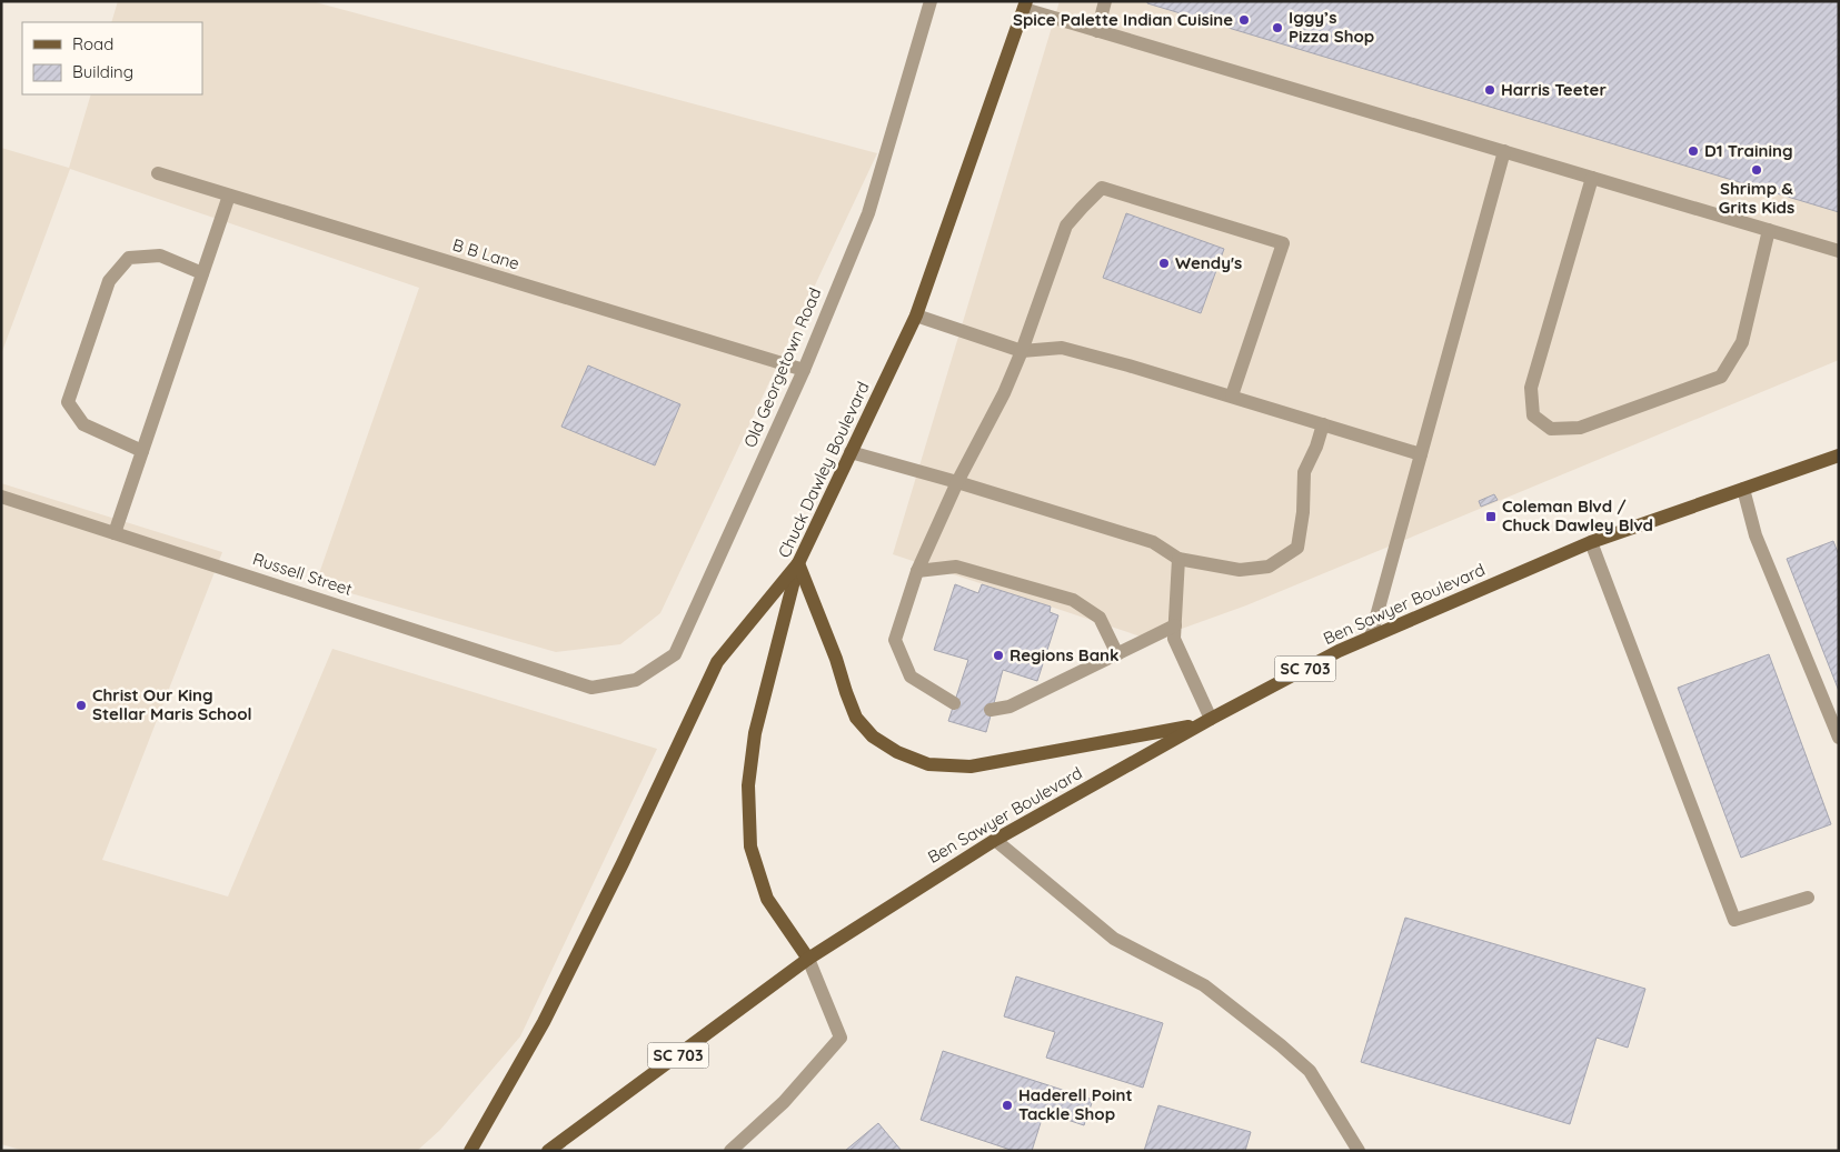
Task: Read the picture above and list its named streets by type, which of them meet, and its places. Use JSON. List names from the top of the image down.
{
  "streets": {
    "main road": ["Chuck Dawley Boulevard", "Ben Sawyer Boulevard", "SC 703"],
    "street": ["B B Lane", "Old Georgetown Road", "Russell Street"]
  },
  "crossings": [
    ["B B Lane", "Old Georgetown Road"],
    ["Old Georgetown Road", "Russell Street"],
    ["Chuck Dawley Boulevard", "Ben Sawyer Boulevard"],
    ["Chuck Dawley Boulevard", "SC 703"],
    ["Ben Sawyer Boulevard", "SC 703"]
  ],
  "places": {
    "other": [
      "Spice Palette Indian Cuisine",
      "Iggy’s Pizza Shop",
      "Harris Teeter",
      "D1 Training",
      "Shrimp & Grits Kids",
      "Wendy's",
      "Regions Bank",
      "Christ Our King Stellar Maris School",
      "Haderell Point Tackle Shop"
    ],
    "transit": ["Coleman Blvd / Chuck Dawley Blvd"]
  },
  "legend": ["Road", "Building"]
}
